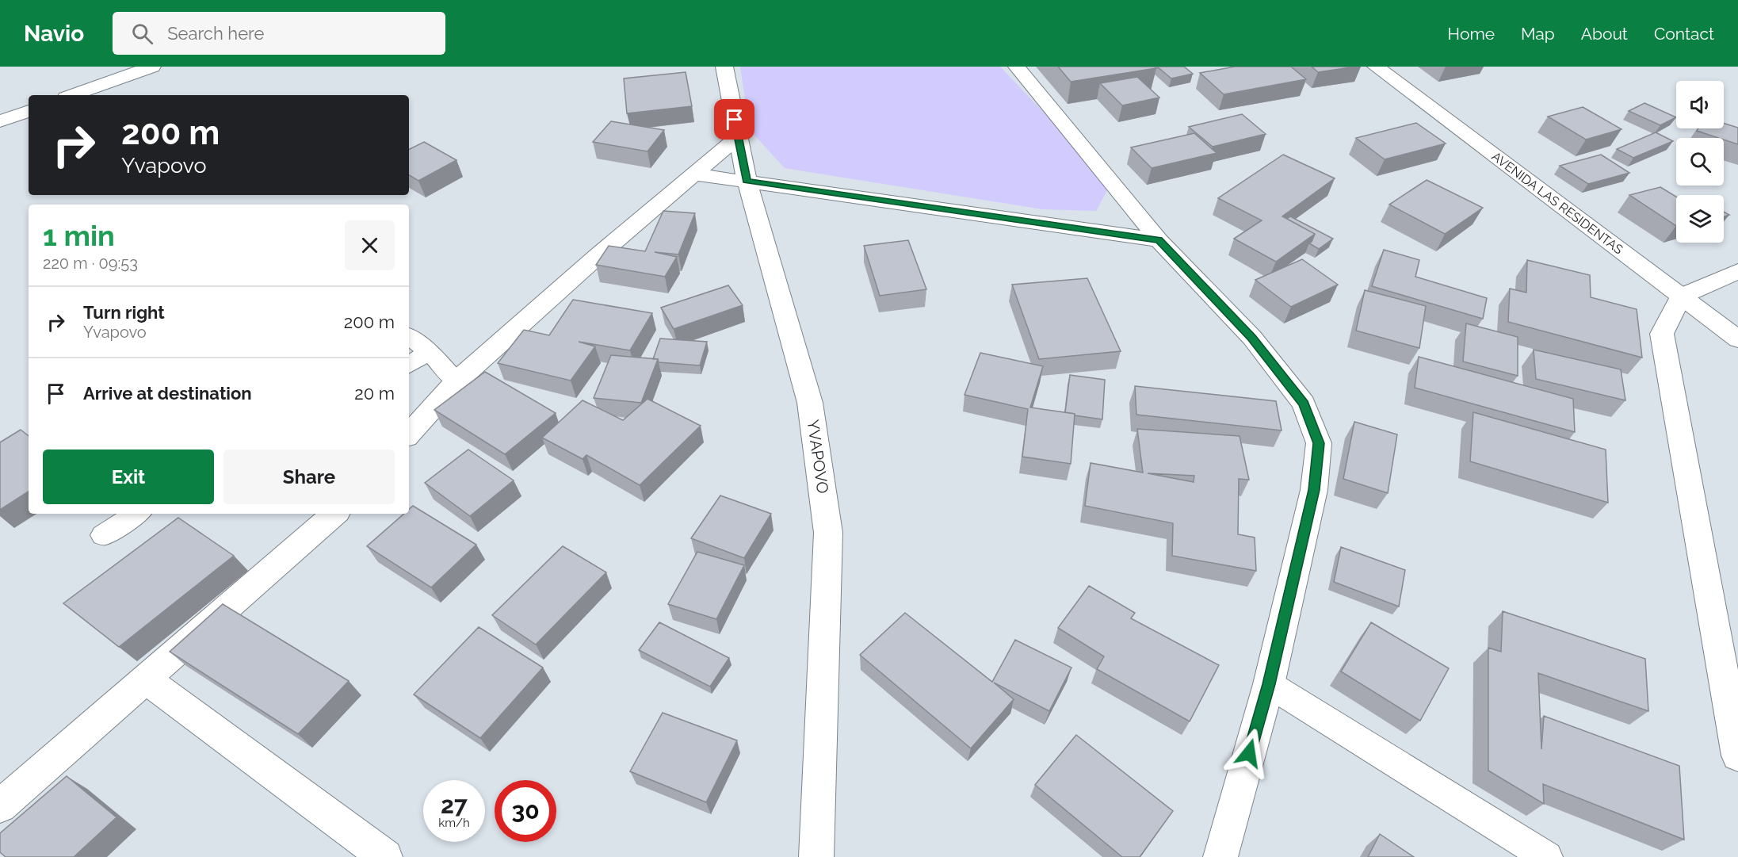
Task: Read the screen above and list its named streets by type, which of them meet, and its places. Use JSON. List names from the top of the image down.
{
  "streets": {
    "street": ["AVENIDA LAS RESIDENTAS", "YVAPOVO"]
  },
  "page": {
    "header": "Navio",
    "search": "Search here",
    "nav": [
      "Home",
      "Map",
      "About",
      "Contact"
    ],
    "turn": ["200 m", "Yvapovo"],
    "heading": ["1 min", "220 m · 09:53"],
    "list": [
      {
        "name": "Turn right",
        "note": "Yvapovo",
        "value": "200 m"
      },
      {
        "name": "Arrive at destination",
        "value": "20 m"
      }
    ],
    "buttons": ["Exit", "Share"],
    "speed": "27 km/h",
    "limit": "30"
  }
}
